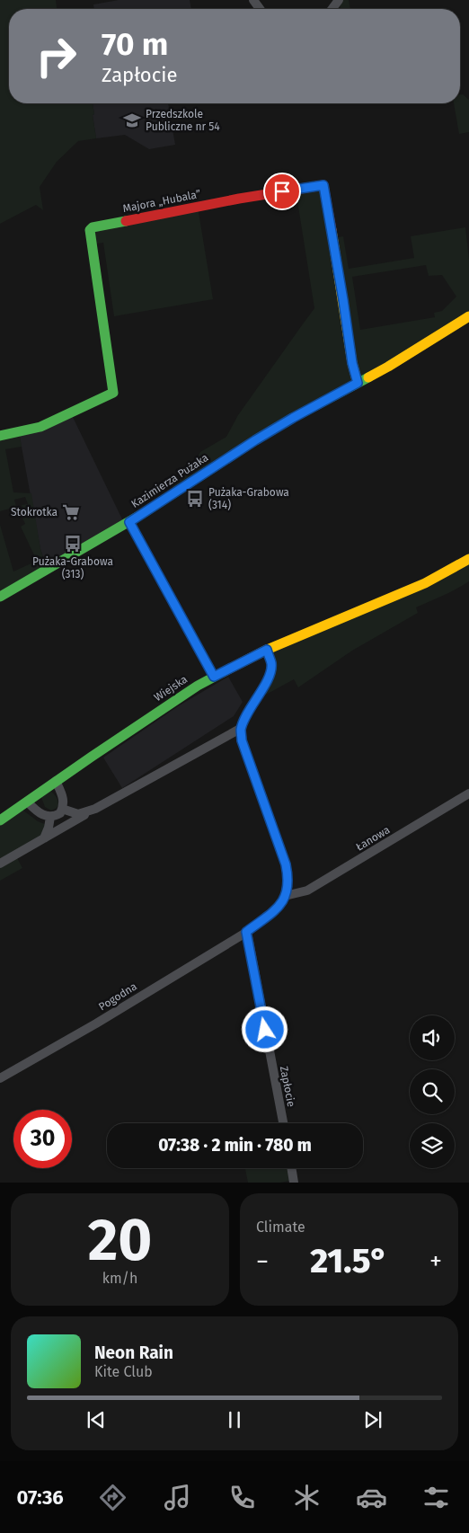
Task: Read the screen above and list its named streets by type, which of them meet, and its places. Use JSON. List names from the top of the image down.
{
  "streets": {
    "street": [
      "Majora „Hubala”",
      "Kazimierza Pużaka",
      "Wiejska",
      "Łanowa",
      "Pogodna",
      "Zapłocie"
    ]
  },
  "crossings": [
    ["Majora „Hubala”", "Kazimierza Pużaka"],
    ["Pogodna", "Zapłocie"]
  ],
  "places": {
    "school or university": ["Przedszkole Publiczne nr 54"],
    "bus stop": ["Pużaka-Grabowa (314)", "Pużaka-Grabowa (313)"],
    "supermarket": ["Stokrotka"]
  },
  "page": {
    "turn": ["70 m", "Zapłocie"],
    "limit": "30",
    "trip": "07:38 · 2 min · 780 m",
    "tile": [
      ["20", "km/h"],
      "Climate"
    ],
    "heat": ["−", "21.5°", "+"],
    "song": ["Neon Rain", "Kite Club"],
    "tabs": "07:36"
  }
}
